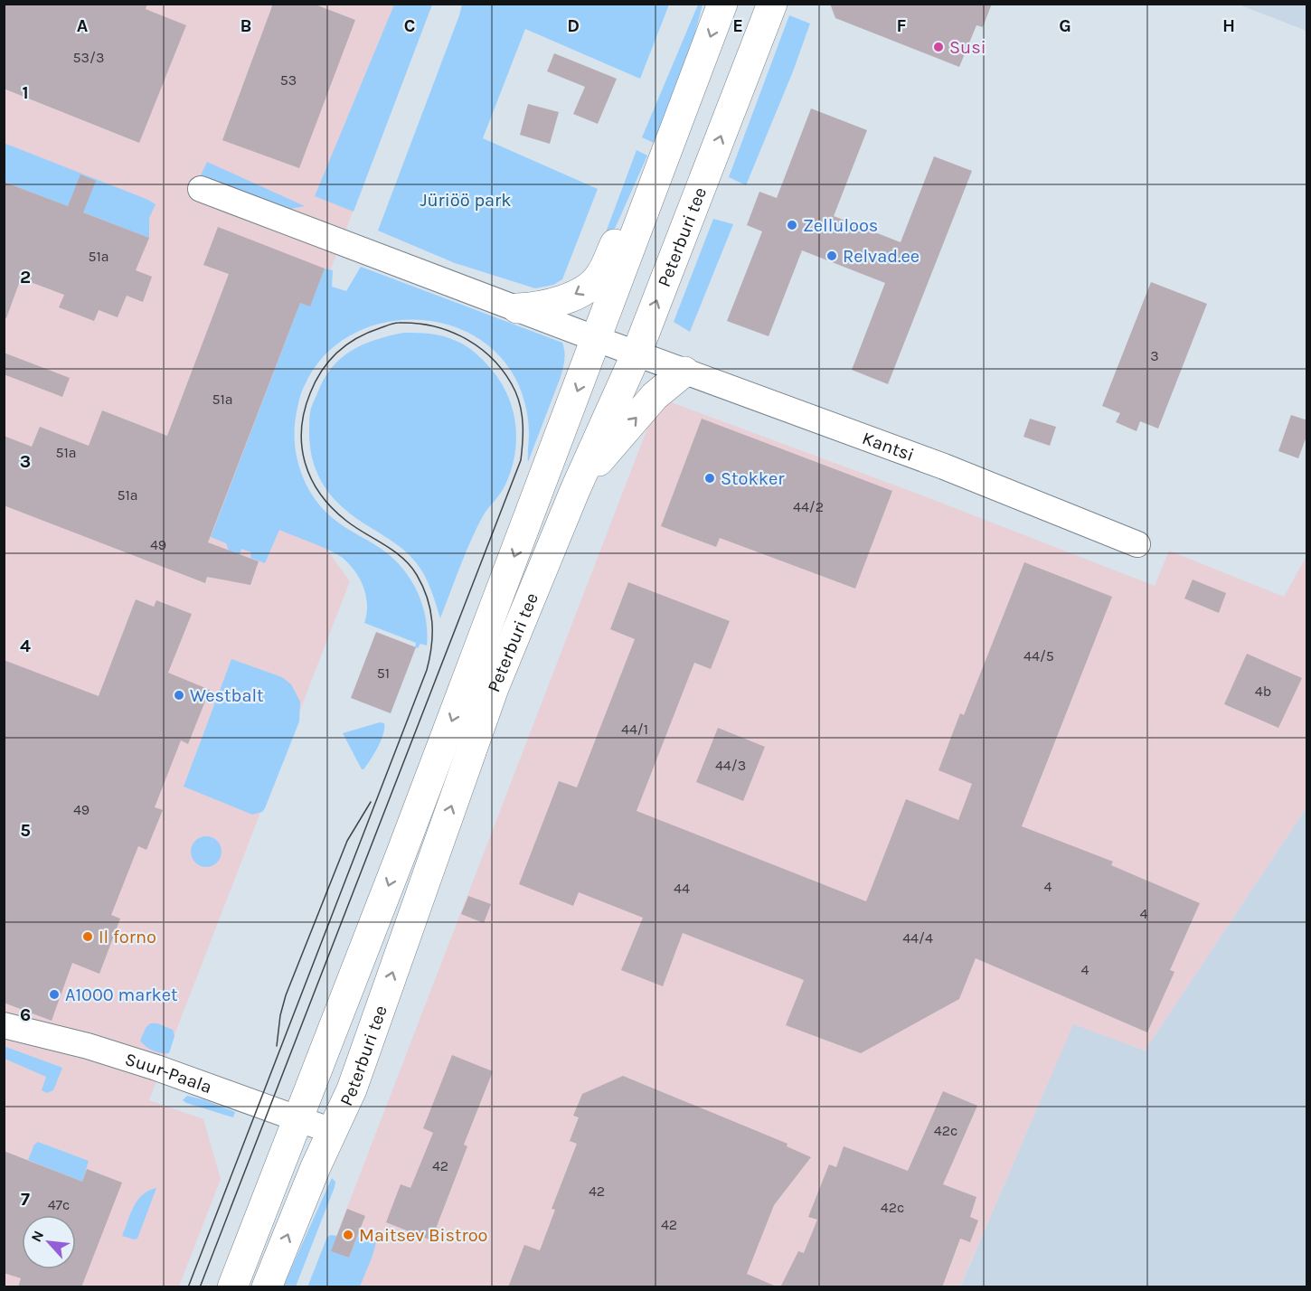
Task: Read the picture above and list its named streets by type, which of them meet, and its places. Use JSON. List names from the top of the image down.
{
  "streets": {
    "highway": ["Peterburi tee"],
    "street": ["Kantsi", "Suur-Paala"]
  },
  "crossings": [
    ["Peterburi tee", "Kantsi"],
    ["Peterburi tee", "Suur-Paala"]
  ],
  "parks": ["Jüriöö park"],
  "places": [
    "Susi",
    "Zelluloos",
    "Relvad.ee",
    "Stokker",
    "Westbalt",
    "Il forno",
    "A1000 market",
    "Maitsev Bistroo"
  ],
  "house_numbers": [
    "53/3",
    "53",
    "51a",
    "3",
    "51a",
    "51a",
    "51a",
    "44/2",
    "49",
    "44/5",
    "51",
    "4b",
    "44/1",
    "44/3",
    "49",
    "4",
    "44",
    "4",
    "44/4",
    "4",
    "42c",
    "42",
    "42",
    "47c",
    "42c",
    "42"
  ],
  "north": "top left",
  "grid": {
    "columns": [
      "A",
      "B",
      "C",
      "D",
      "E",
      "F",
      "G",
      "H"
    ],
    "rows": [
      "1",
      "2",
      "3",
      "4",
      "5",
      "6",
      "7"
    ]
  }
}
